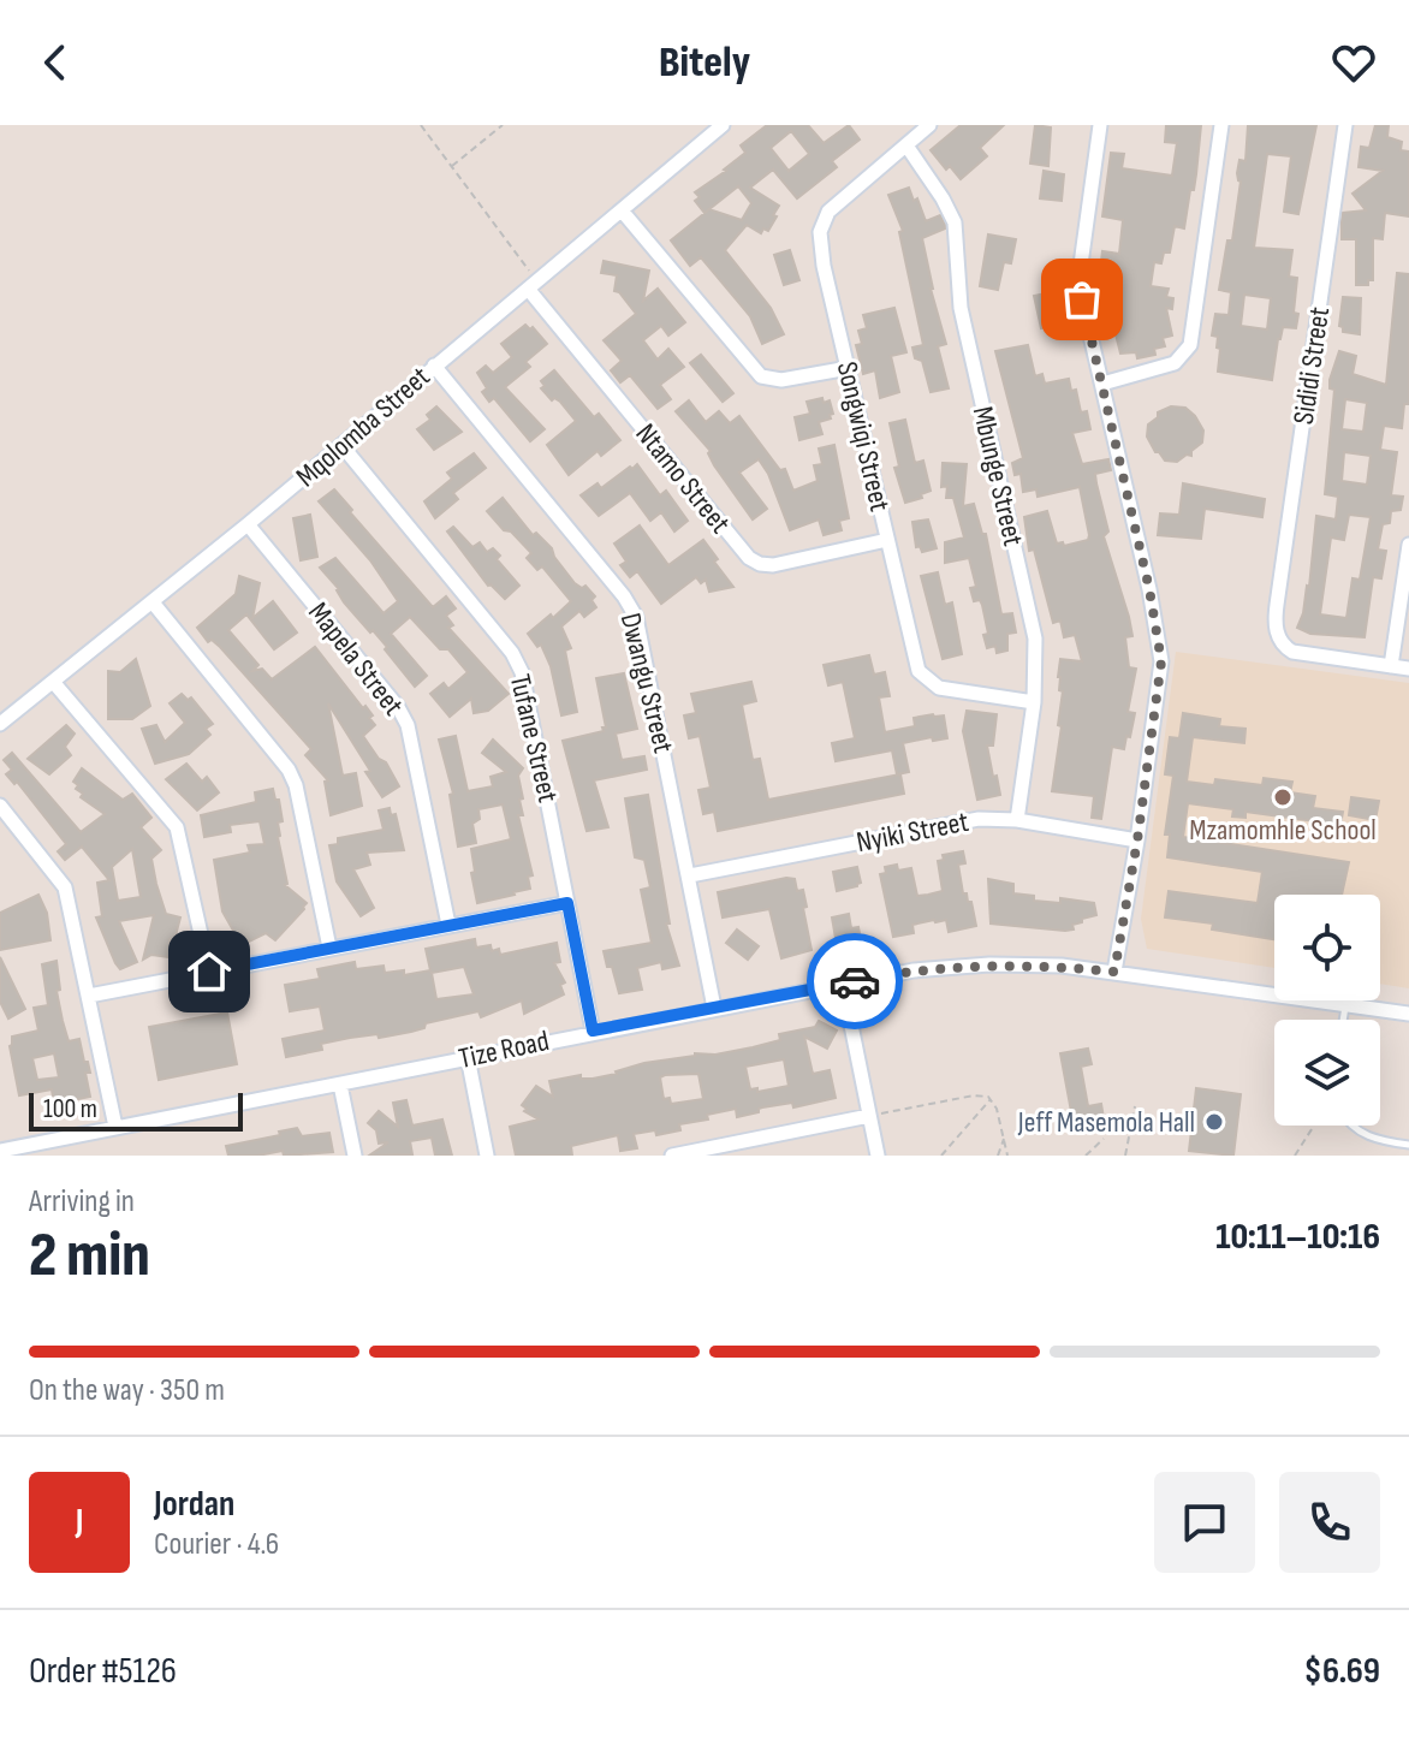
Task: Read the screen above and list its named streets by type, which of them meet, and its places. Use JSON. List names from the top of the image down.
{
  "streets": {
    "street": [
      "Sididi Street",
      "Mqolomba Street",
      "Songwiqi Street",
      "Mbunge Street",
      "Ntamo Street",
      "Mapela Street",
      "Dwangu Street",
      "Tufane Street",
      "Nyiki Street",
      "Tize Road"
    ]
  },
  "crossings": [
    ["Mqolomba Street", "Ntamo Street"],
    ["Mqolomba Street", "Mapela Street"],
    ["Mqolomba Street", "Dwangu Street"],
    ["Mqolomba Street", "Tufane Street"],
    ["Songwiqi Street", "Mbunge Street"],
    ["Songwiqi Street", "Ntamo Street"],
    ["Mbunge Street", "Nyiki Street"],
    ["Dwangu Street", "Nyiki Street"],
    ["Dwangu Street", "Tize Road"],
    ["Tufane Street", "Tize Road"]
  ],
  "places": ["Mzamomhle School", "Jeff Masemola Hall"],
  "scale_bar": "100 m",
  "page": {
    "header": "Bitely",
    "scale": "100 m",
    "heading": ["2 min", "Arriving in", "10:11–10:16"],
    "panel": [
      "Jordan",
      "Courier · 4.6",
      "Order #5126",
      "$6.69"
    ],
    "bar": "On the way · 350 m",
    "round": "J"
  }
}
